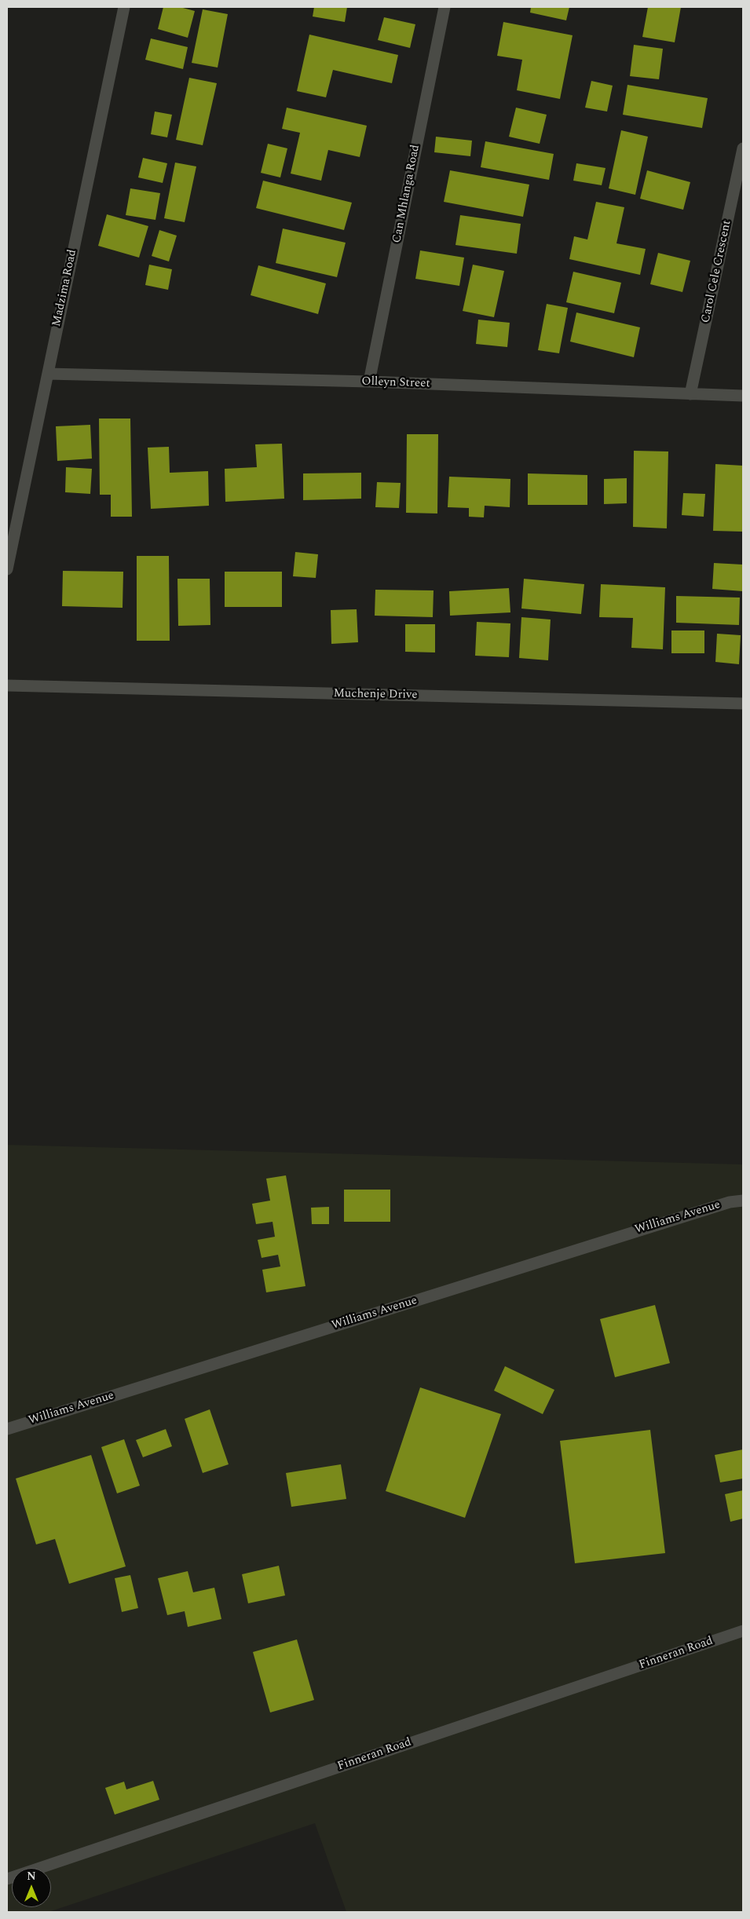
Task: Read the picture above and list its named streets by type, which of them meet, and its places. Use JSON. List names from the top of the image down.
{
  "streets": {
    "street": [
      "Can Mhlanga Road",
      "Carol Cele Crescent",
      "Madzima Road",
      "Olleyn Street",
      "Muchenje Drive",
      "Williams Avenue",
      "Finneran Road"
    ]
  },
  "crossings": [
    ["Can Mhlanga Road", "Olleyn Street"],
    ["Carol Cele Crescent", "Olleyn Street"],
    ["Madzima Road", "Olleyn Street"]
  ],
  "north": "top"
}
